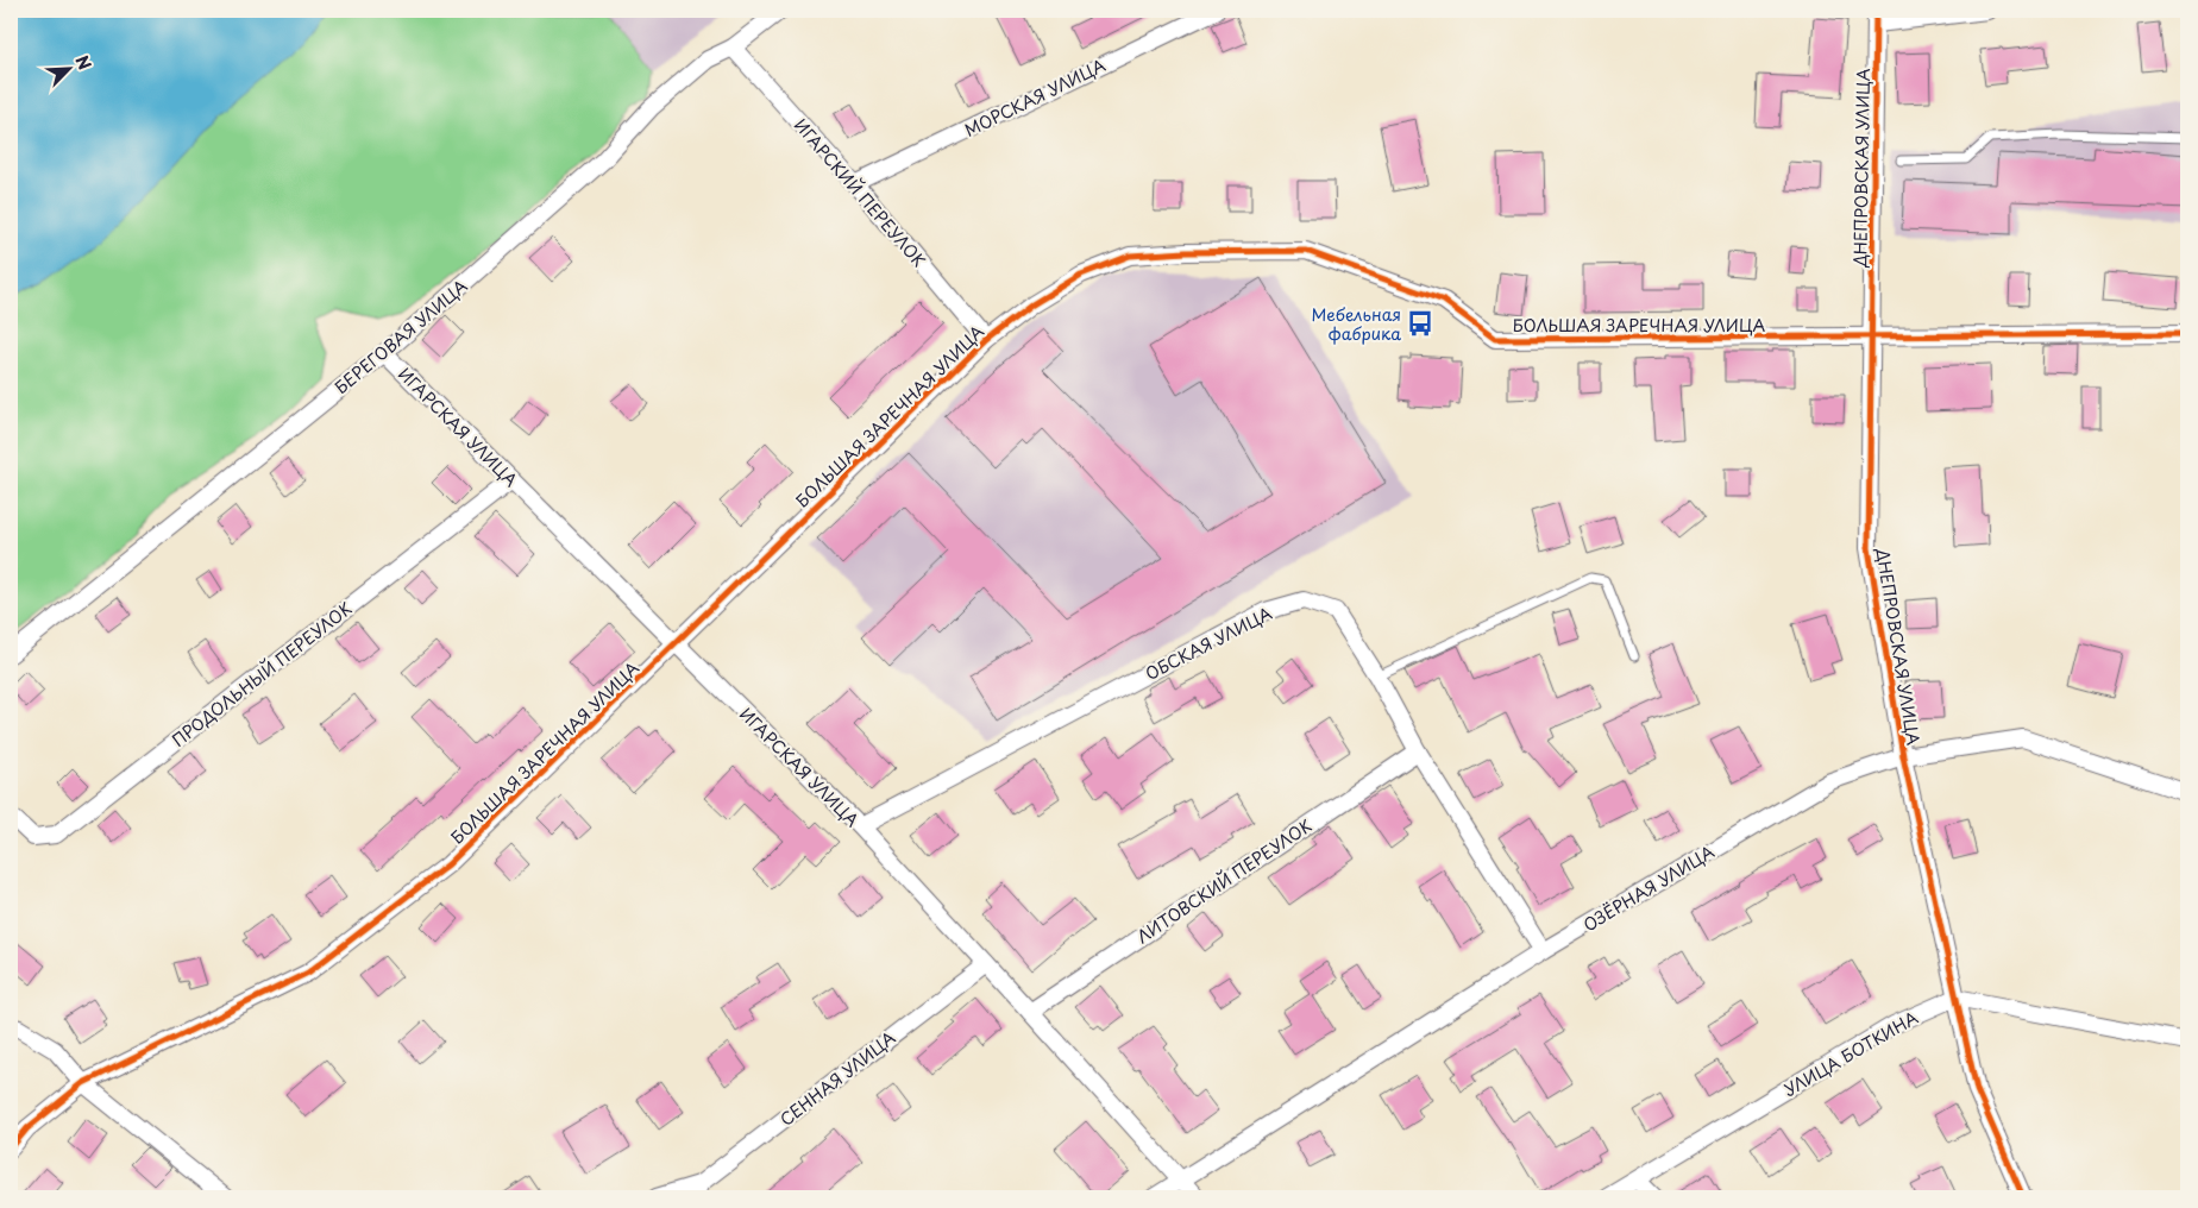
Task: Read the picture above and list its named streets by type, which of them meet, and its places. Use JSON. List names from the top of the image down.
{
  "streets": {
    "street": [
      "МОРСКАЯ УЛИЦА",
      "ДНЕПРОВСКАЯ УЛИЦА",
      "ИГАРСКИЙ ПЕРЕУЛОК",
      "БОЛЬШАЯ ЗАРЕЧНАЯ УЛИЦА",
      "БЕРЕГОВАЯ УЛИЦА",
      "ИГАРСКАЯ УЛИЦА",
      "ОБСКАЯ УЛИЦА",
      "ПРОДОЛЬНЫЙ ПЕРЕУЛОК",
      "ЛИТОВСКИЙ ПЕРЕУЛОК",
      "ОЗЁРНАЯ УЛИЦА",
      "УЛИЦА БОТКИНА",
      "СЕННАЯ УЛИЦА"
    ]
  },
  "crossings": [
    ["МОРСКАЯ УЛИЦА", "ИГАРСКИЙ ПЕРЕУЛОК"],
    ["ДНЕПРОВСКАЯ УЛИЦА", "БОЛЬШАЯ ЗАРЕЧНАЯ УЛИЦА"],
    ["ДНЕПРОВСКАЯ УЛИЦА", "ОЗЁРНАЯ УЛИЦА"],
    ["ДНЕПРОВСКАЯ УЛИЦА", "УЛИЦА БОТКИНА"],
    ["ИГАРСКИЙ ПЕРЕУЛОК", "БОЛЬШАЯ ЗАРЕЧНАЯ УЛИЦА"],
    ["ИГАРСКИЙ ПЕРЕУЛОК", "БЕРЕГОВАЯ УЛИЦА"],
    ["БОЛЬШАЯ ЗАРЕЧНАЯ УЛИЦА", "ИГАРСКАЯ УЛИЦА"],
    ["БЕРЕГОВАЯ УЛИЦА", "ИГАРСКАЯ УЛИЦА"],
    ["ИГАРСКАЯ УЛИЦА", "ОБСКАЯ УЛИЦА"],
    ["ИГАРСКАЯ УЛИЦА", "ПРОДОЛЬНЫЙ ПЕРЕУЛОК"],
    ["ИГАРСКАЯ УЛИЦА", "ЛИТОВСКИЙ ПЕРЕУЛОК"],
    ["ИГАРСКАЯ УЛИЦА", "ОЗЁРНАЯ УЛИЦА"],
    ["ИГАРСКАЯ УЛИЦА", "СЕННАЯ УЛИЦА"],
    ["ОБСКАЯ УЛИЦА", "ЛИТОВСКИЙ ПЕРЕУЛОК"],
    ["ОБСКАЯ УЛИЦА", "ОЗЁРНАЯ УЛИЦА"]
  ],
  "places": {
    "bus stop": ["Мебельная фабрика"]
  },
  "north": "top right"
}
